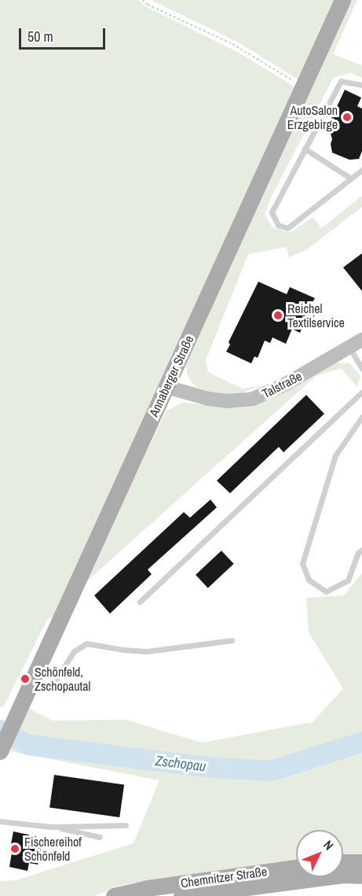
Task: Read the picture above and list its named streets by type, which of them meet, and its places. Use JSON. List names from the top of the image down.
{
  "streets": {
    "main road": ["Annaberger Straße", "Talstraße", "Chemnitzer Straße"]
  },
  "crossings": [
    ["Annaberger Straße", "Talstraße"]
  ],
  "water": ["Zschopau"],
  "places": [
    "AutoSalon Erzgebirge",
    "Reichel Textilservice",
    "Schönfeld, Zschopautal",
    "Fischereihof Schönfeld"
  ],
  "scale_bar": "50 m",
  "north": "top right"
}
